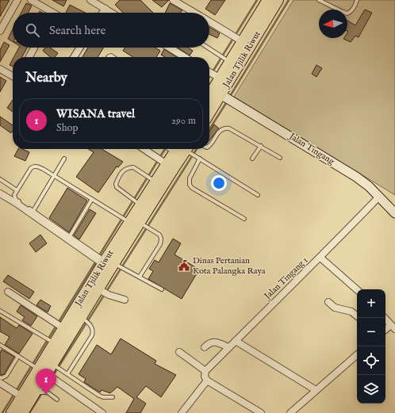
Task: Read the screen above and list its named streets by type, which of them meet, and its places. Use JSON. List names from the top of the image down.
{
  "streets": {
    "highway": ["Jalan Tjilik Riwut"],
    "main road": ["Jalan Tingang"],
    "street": ["Jalan Tingang 1"]
  },
  "crossings": [
    ["Jalan Tjilik Riwut", "Jalan Tingang"],
    ["Jalan Tingang", "Jalan Tingang 1"]
  ],
  "places": {
    "public building": ["Dinas Pertanian Kota Palangka Raya"]
  },
  "north": "left",
  "page": {
    "search": "Search here",
    "heading": "Nearby",
    "list": [
      {
        "mark": "1",
        "name": "WISANA travel",
        "note": "Shop",
        "value": "290 m"
      }
    ],
    "map_buttons": ["+", "−"],
    "pins": "1"
  }
}
